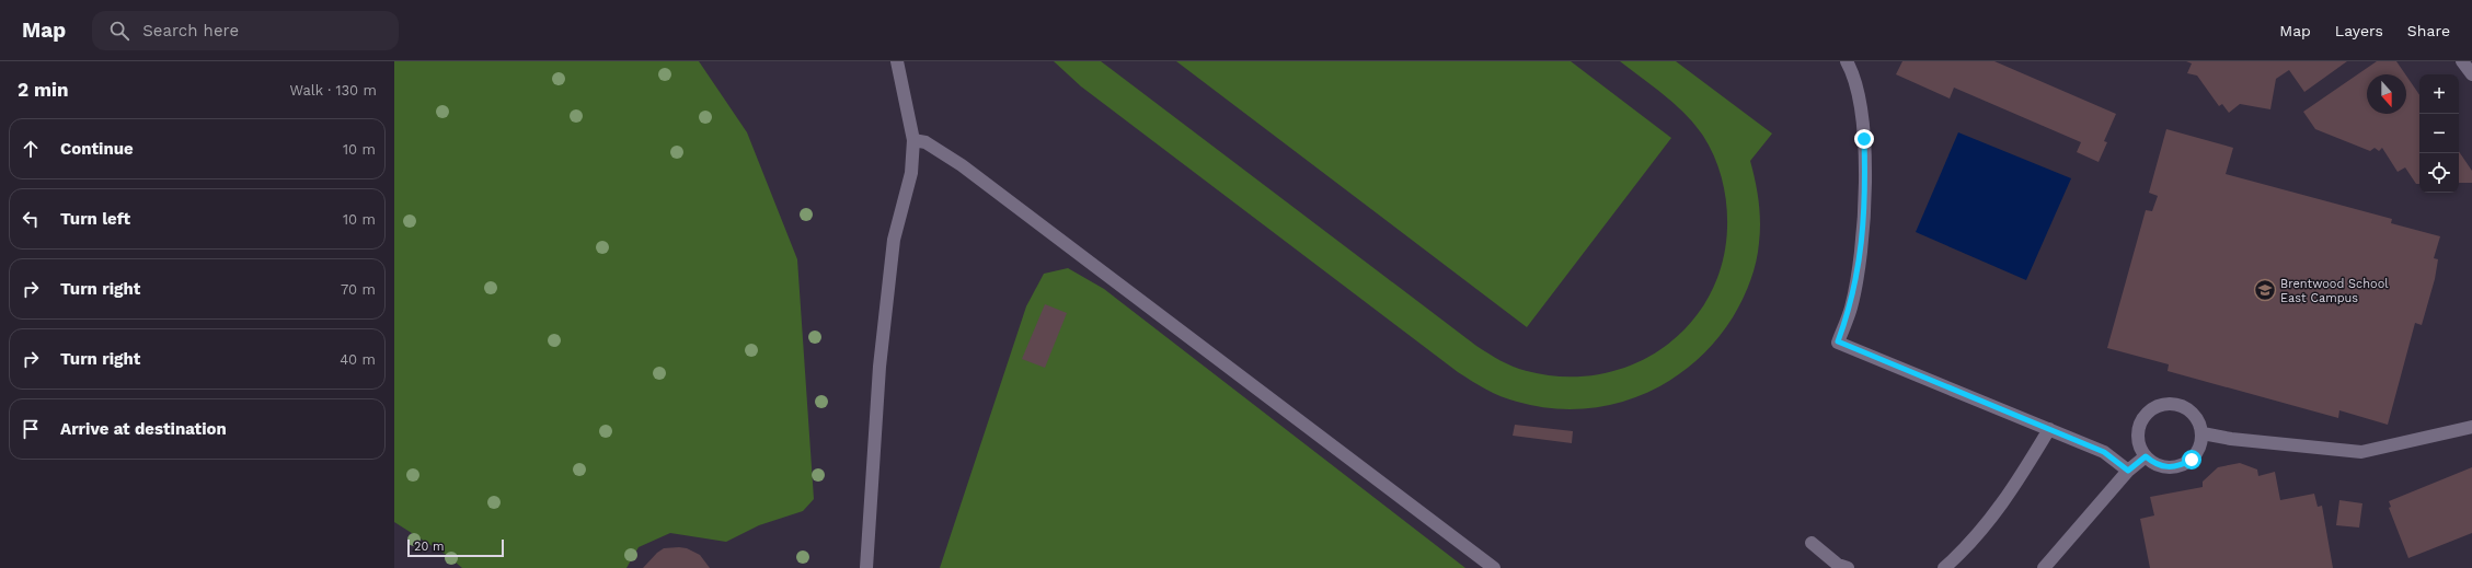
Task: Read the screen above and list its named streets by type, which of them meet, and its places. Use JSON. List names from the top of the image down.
{
  "places": {
    "school or university": ["Brentwood School East Campus"]
  },
  "scale_bar": "20 m",
  "north": "bottom",
  "page": {
    "header": "Map",
    "search": "Search here",
    "nav": ["Map", "Layers", "Share"],
    "heading": ["2 min", "Walk · 130 m"],
    "map_buttons": ["+", "−"],
    "list": [
      ["Continue", "10 m"],
      ["Turn left", "10 m"],
      ["Turn right", "70 m"],
      ["Turn right", "40 m"],
      "Arrive at destination"
    ],
    "scale": "20 m"
  }
}
